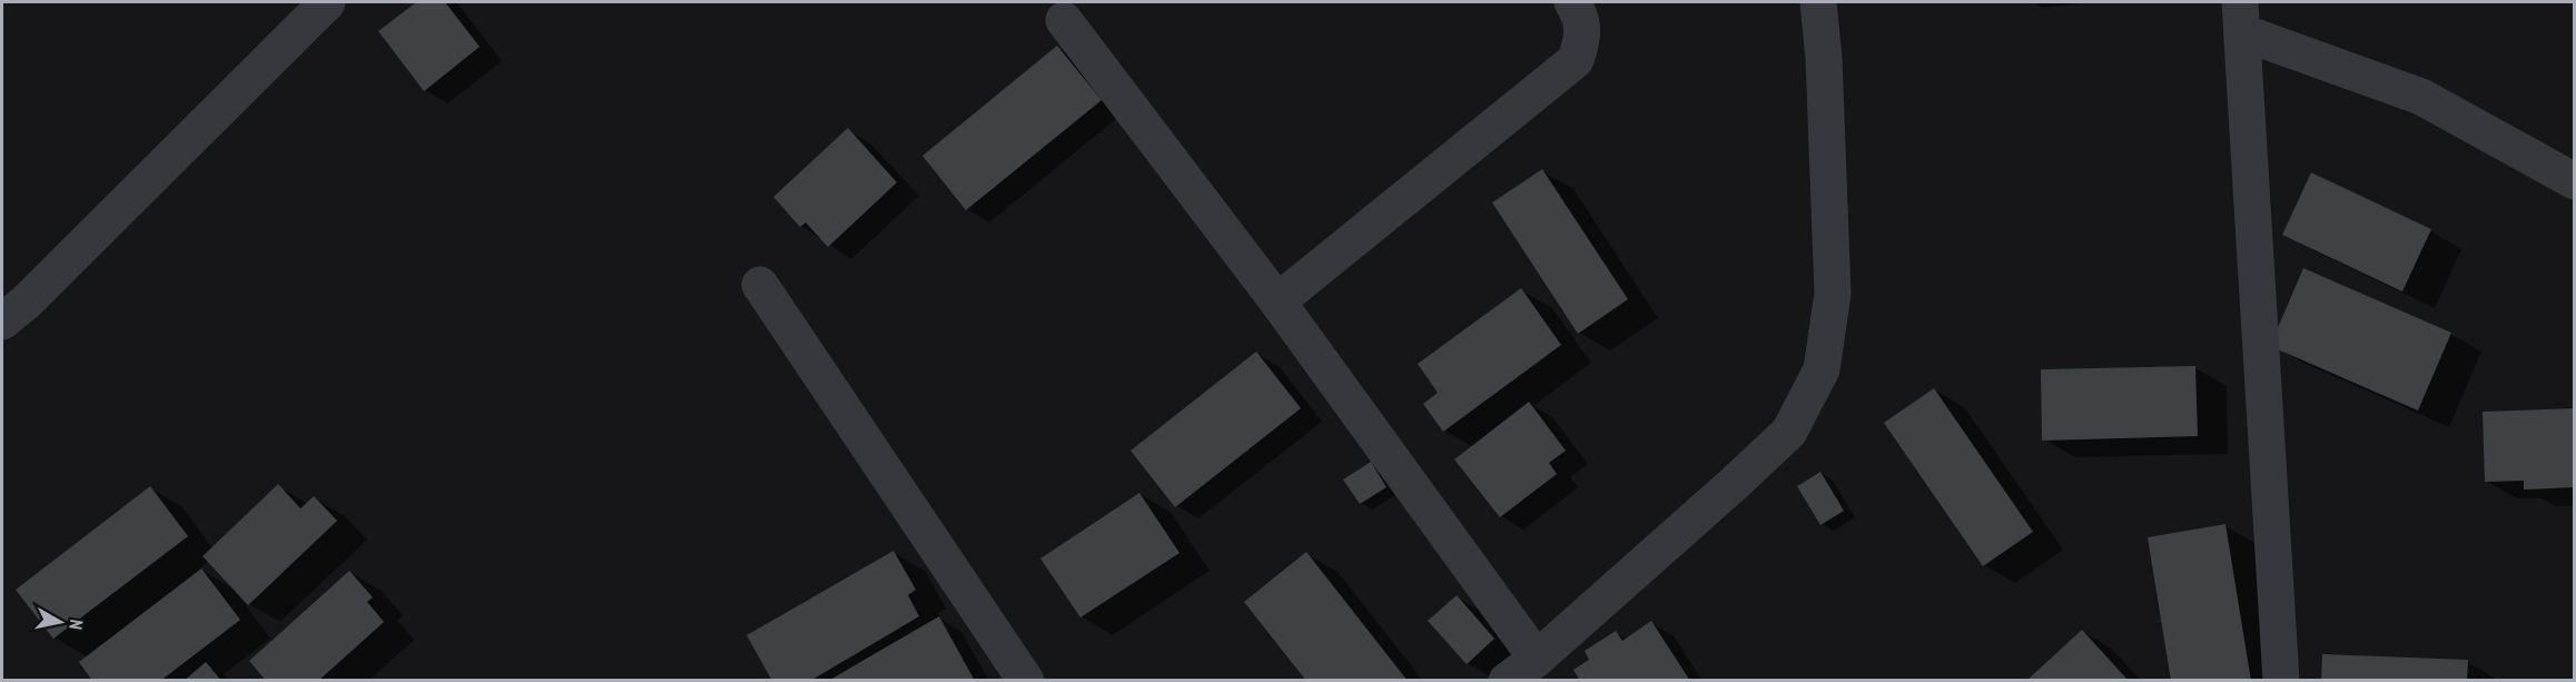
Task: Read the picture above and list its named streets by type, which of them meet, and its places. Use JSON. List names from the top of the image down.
{
  "north": "right"
}
